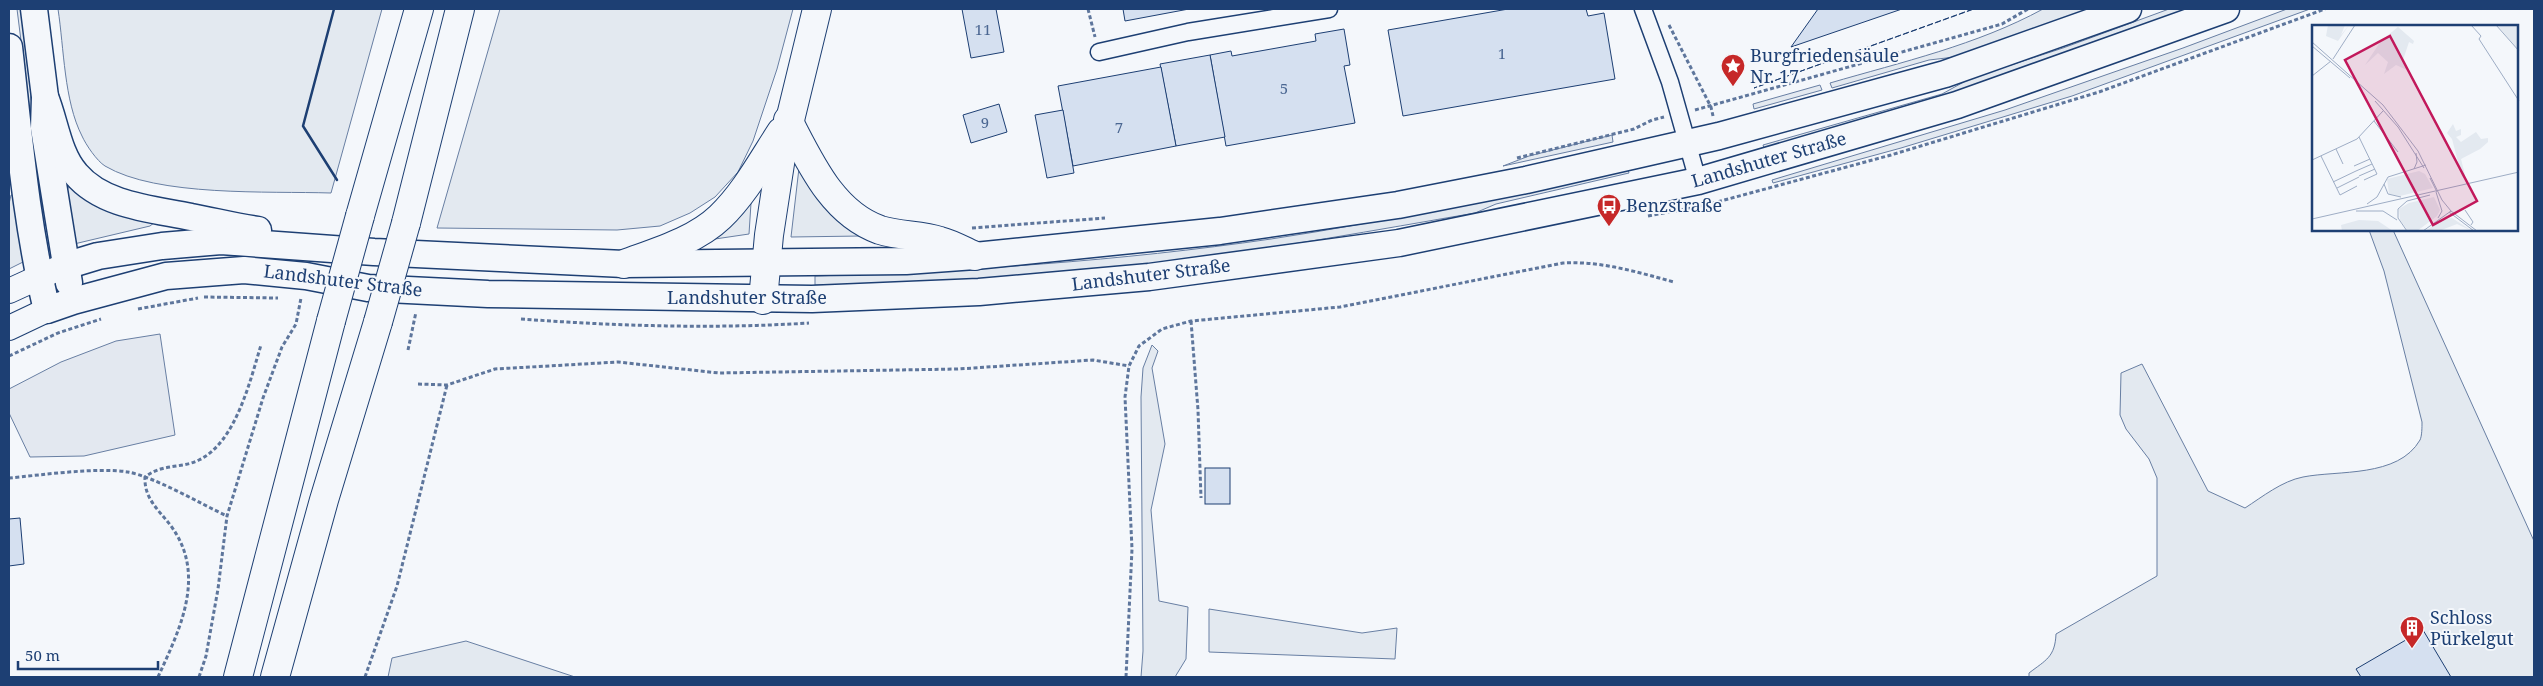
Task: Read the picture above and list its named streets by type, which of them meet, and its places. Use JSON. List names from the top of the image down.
{
  "streets": {
    "main road": ["Landshuter Straße"]
  },
  "places": {
    "place": ["Burgfriedensäule Nr. 17"],
    "bus stop": ["Benzstraße"],
    "building": ["Schloss Pürkelgut"]
  },
  "house_numbers": [
    "11",
    "1",
    "5",
    "9",
    "7"
  ],
  "scale_bar": "50 m"
}
